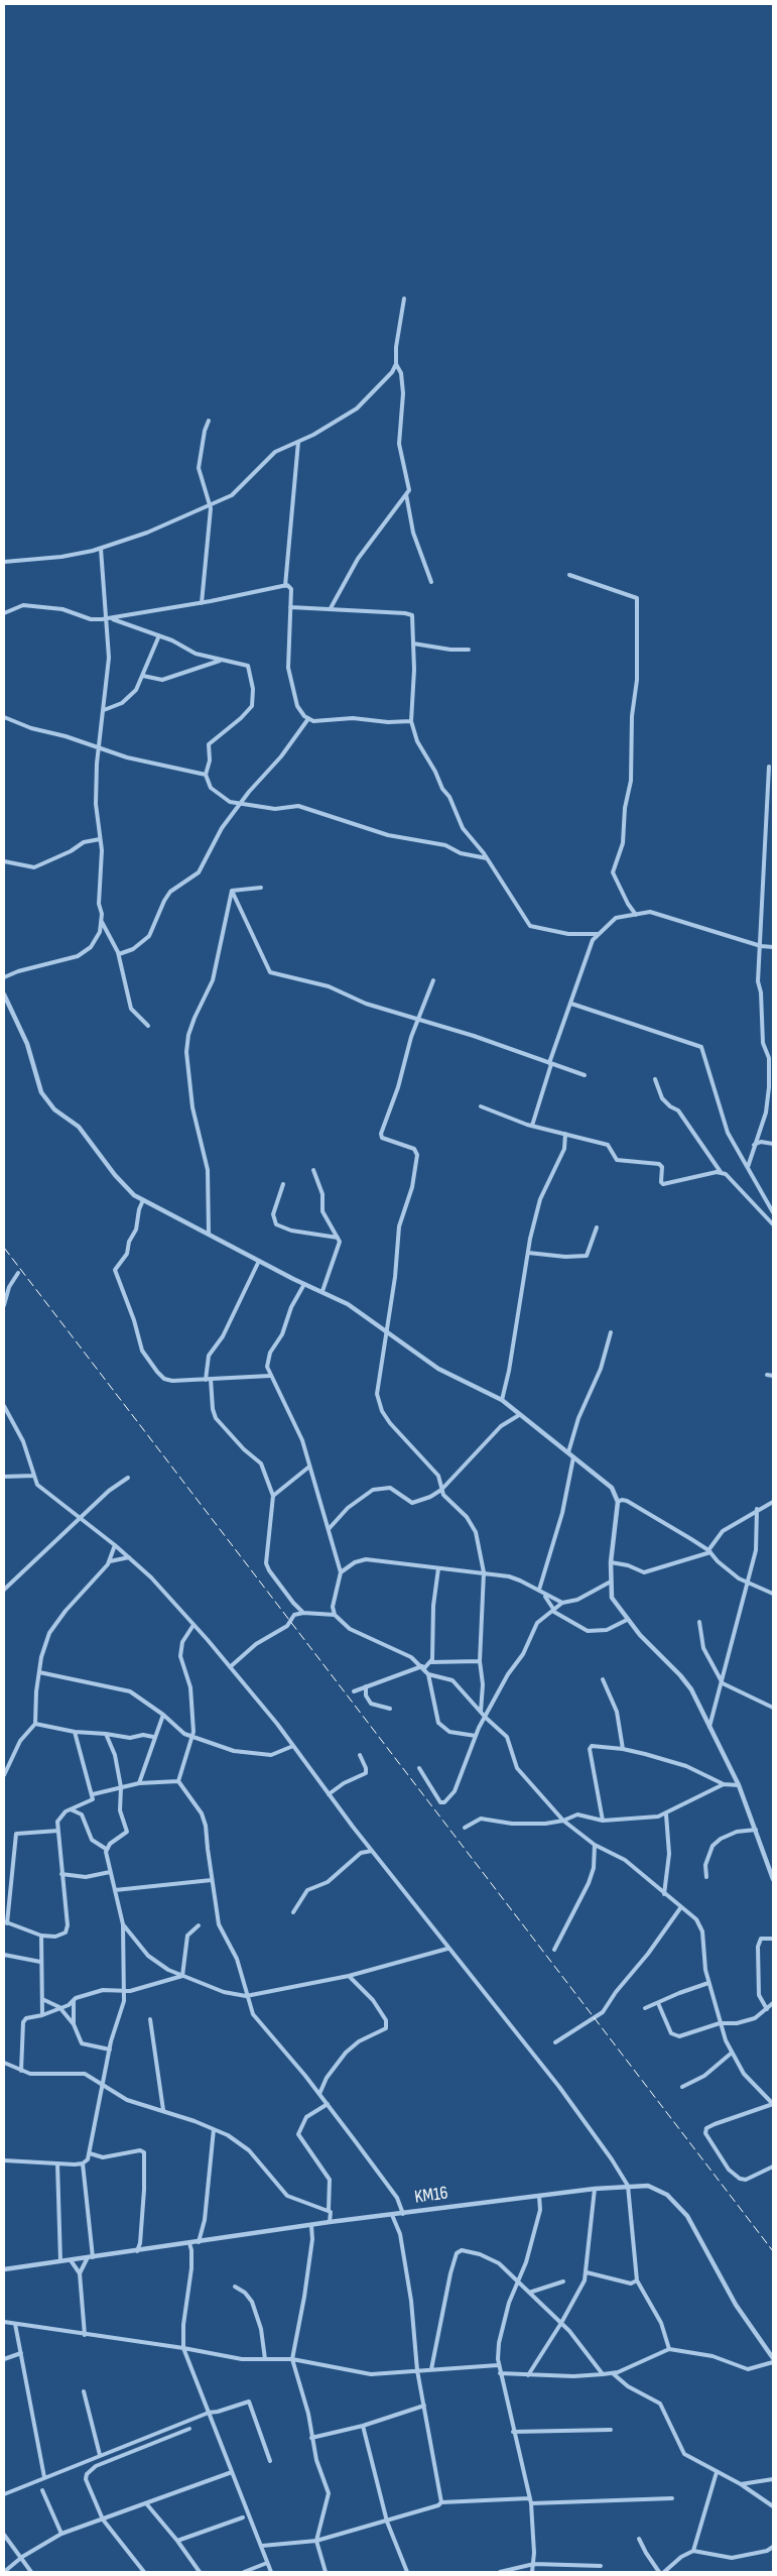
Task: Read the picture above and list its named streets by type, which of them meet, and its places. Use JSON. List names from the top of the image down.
{
  "streets": {
    "street": ["KM16"]
  }
}
